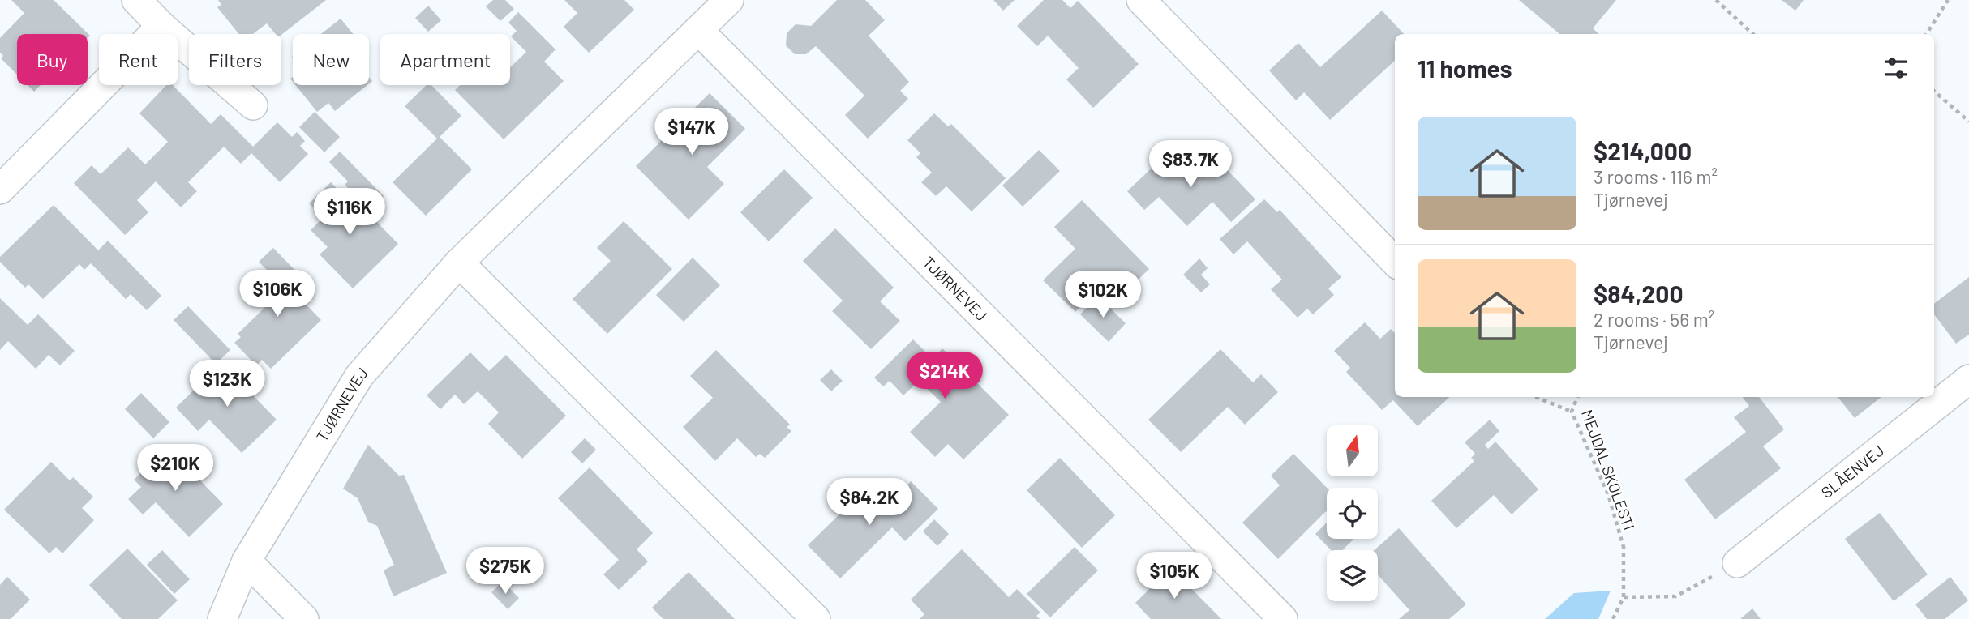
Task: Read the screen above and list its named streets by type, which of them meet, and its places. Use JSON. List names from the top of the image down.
{
  "streets": {
    "street": ["TJØRNEVEJ", "SLÅENVEJ"],
    "path": ["MEJDAL SKOLESTI"]
  },
  "north": "top",
  "page": {
    "chip": [
      "Buy",
      "Rent",
      "Filters",
      "New",
      "Apartment"
    ],
    "heading": "11 homes",
    "list": [
      {
        "name": "$214,000",
        "note": "3 rooms · 116 m² · Tjørnevej"
      },
      {
        "name": "$84,200",
        "note": "2 rooms · 56 m² · Tjørnevej"
      }
    ],
    "price": [
      "$147K",
      "$83.7K",
      "$116K",
      "$106K",
      "$102K",
      "$214K",
      "$123K",
      "$210K",
      "$84.2K",
      "$275K",
      "$105K"
    ]
  }
}
